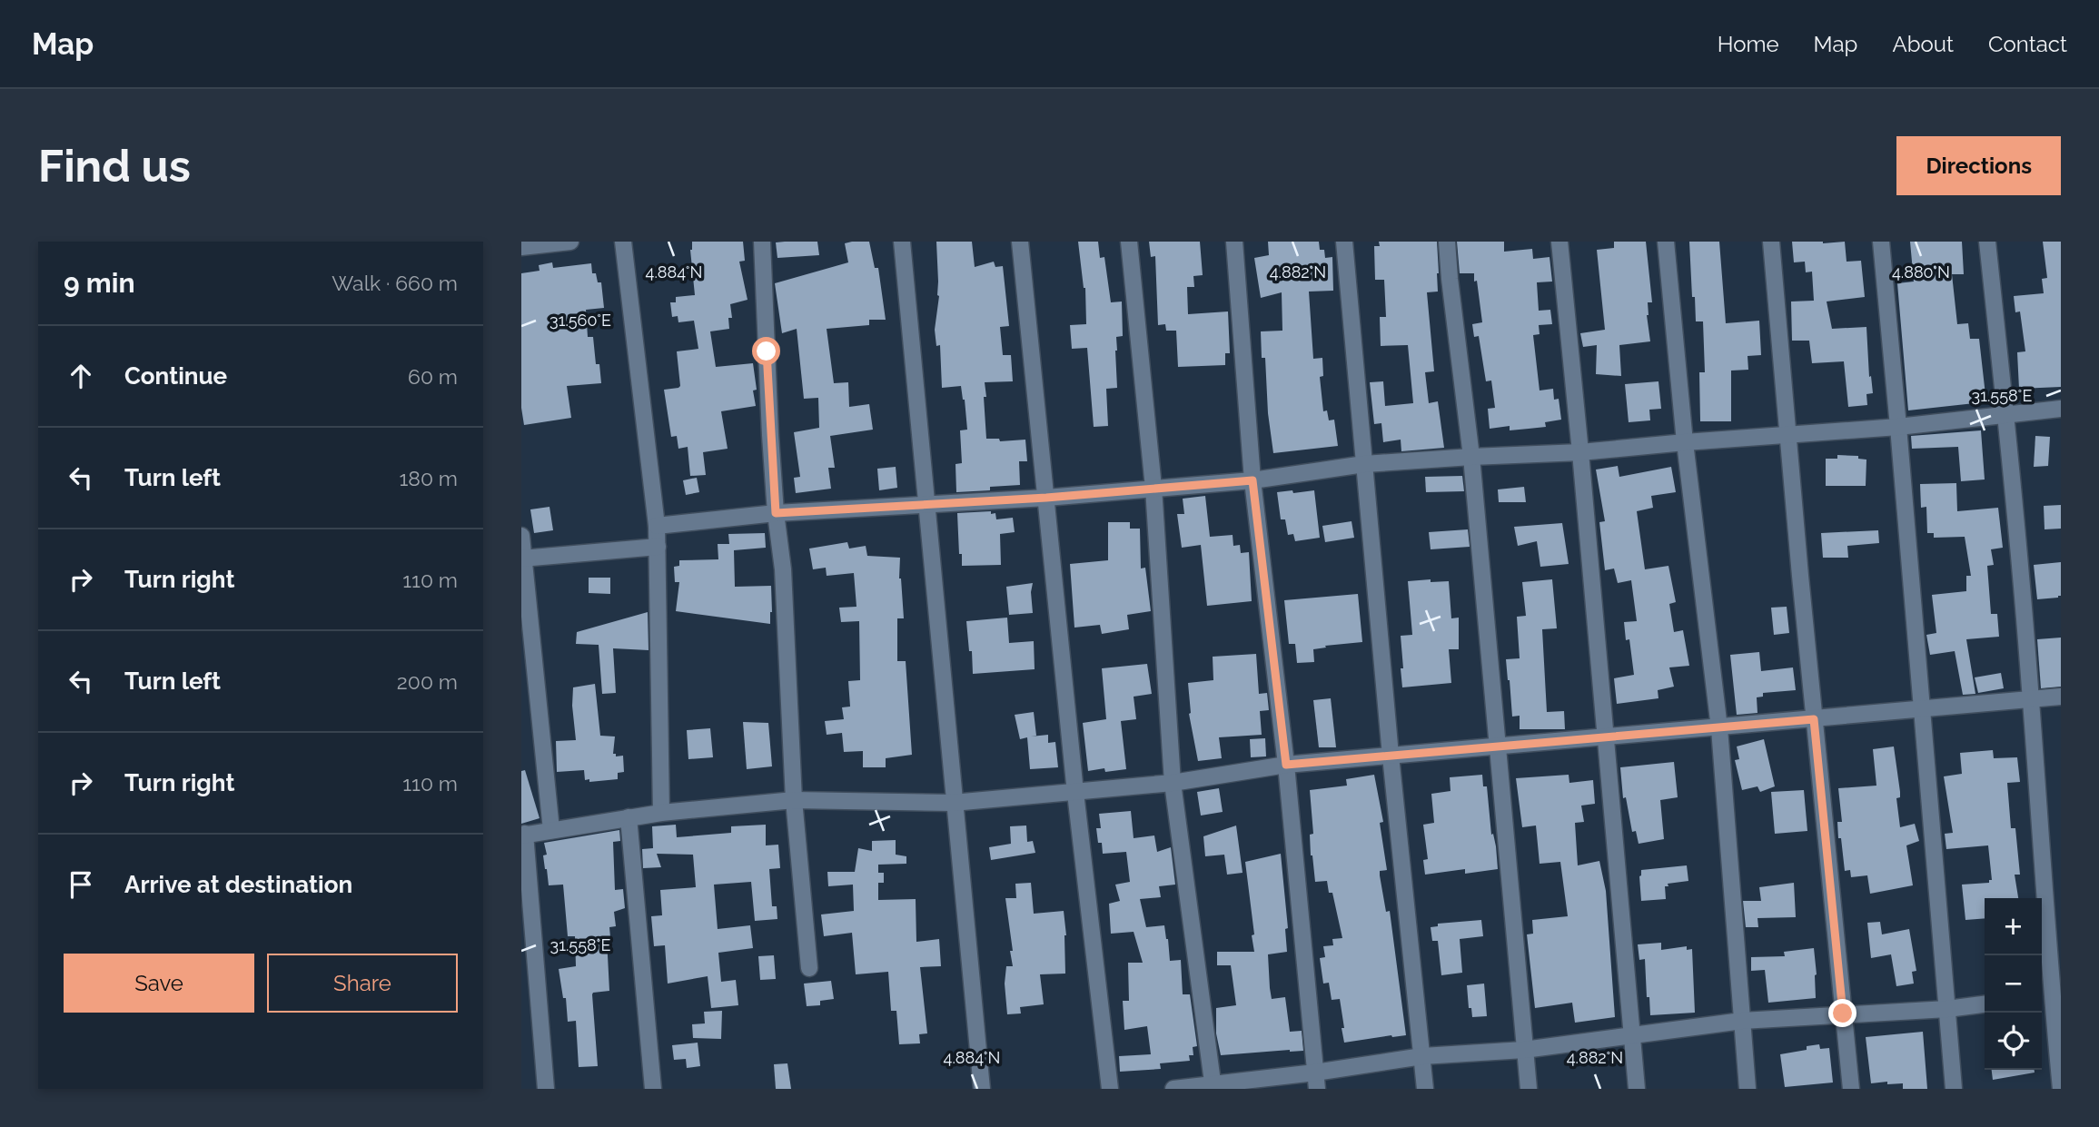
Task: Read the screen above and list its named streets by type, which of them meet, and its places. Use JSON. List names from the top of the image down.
{
  "page": {
    "header": "Map",
    "nav": [
      "Home",
      "Map",
      "About",
      "Contact"
    ],
    "buttons": [
      "Directions",
      ["Save", "Share"]
    ],
    "title": "Find us",
    "heading": ["9 min", "Walk · 660 m"],
    "list": [
      ["Continue", "60 m"],
      ["Turn left", "180 m"],
      ["Turn right", "110 m"],
      ["Turn left", "200 m"],
      ["Turn right", "110 m"],
      "Arrive at destination"
    ],
    "map_buttons": ["+", "−"]
  },
  "coordinates": [
    "4.884°N",
    "4.882°N",
    "4.880°N",
    "31.560°E",
    "31.558°E"
  ]
}
